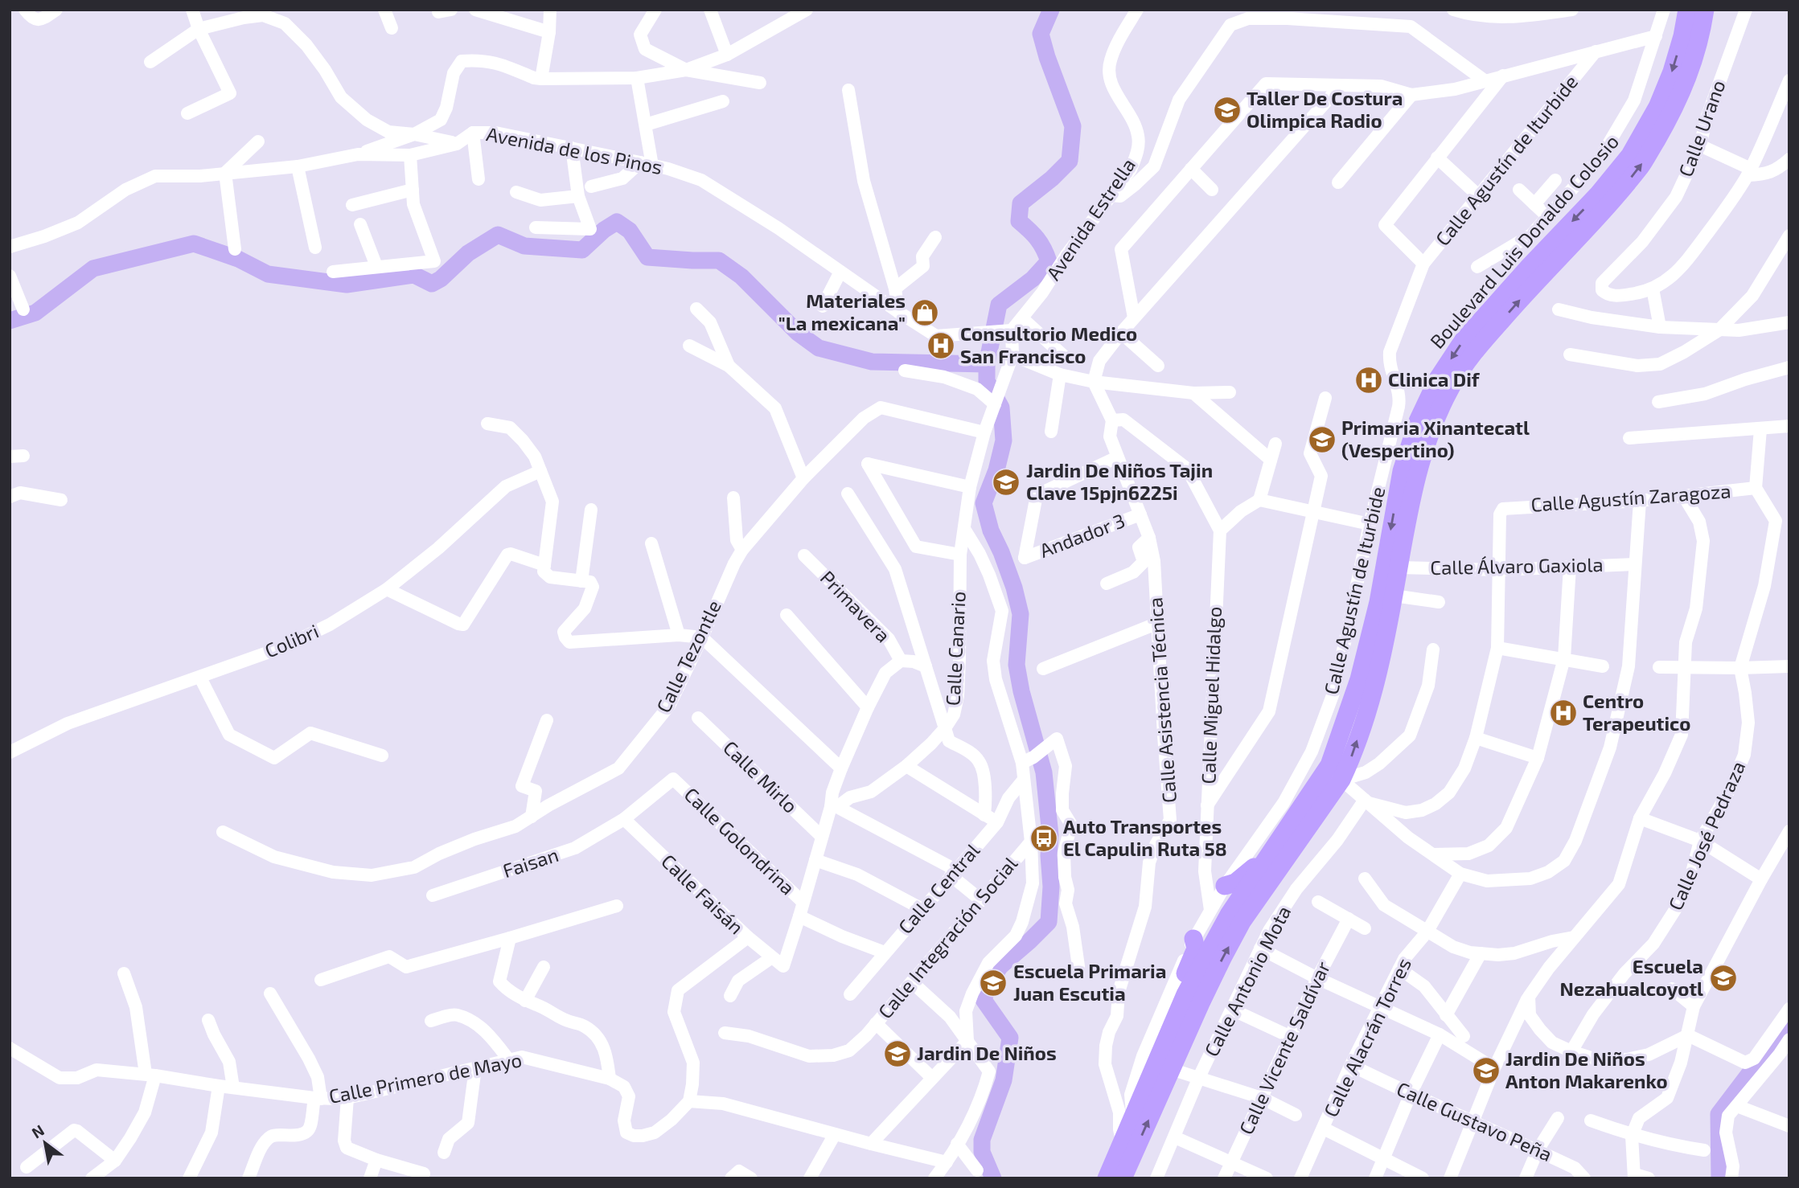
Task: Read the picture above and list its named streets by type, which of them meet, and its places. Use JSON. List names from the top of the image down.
{
  "streets": {
    "highway": ["Boulevard Luis Donaldo Colosio"],
    "street": [
      "Calle Urano",
      "Avenida de los Pinos",
      "Calle Agustín de Iturbide",
      "Avenida Estrella",
      "Calle Agustín Zaragoza",
      "Andador 3",
      "Calle Álvaro Gaxiola",
      "Primavera",
      "Colibri",
      "Calle Canario",
      "Calle Tezontle",
      "Calle Miguel Hidalgo",
      "Calle Asistencia Técnica",
      "Calle Mirlo",
      "Calle José Pedraza",
      "Calle Golondrina",
      "Faisan",
      "Calle Central",
      "Calle Faisán",
      "Calle Integración Social",
      "Calle Antonio Mota",
      "Calle Alacrán Torres",
      "Calle Vicente Saldívar",
      "Calle Primero de Mayo",
      "Calle Gustavo Peña"
    ]
  },
  "crossings": [
    ["Avenida de los Pinos", "Avenida Estrella"],
    ["Calle Agustín de Iturbide", "Boulevard Luis Donaldo Colosio"],
    ["Calle Agustín de Iturbide", "Calle Miguel Hidalgo"],
    ["Boulevard Luis Donaldo Colosio", "Calle Álvaro Gaxiola"],
    ["Boulevard Luis Donaldo Colosio", "Calle Asistencia Técnica"],
    ["Calle Agustín Zaragoza", "Calle Álvaro Gaxiola"],
    ["Calle Agustín Zaragoza", "Calle José Pedraza"],
    ["Andador 3", "Calle Asistencia Técnica"],
    ["Calle Canario", "Calle Tezontle"],
    ["Calle Golondrina", "Faisan"],
    ["Calle Golondrina", "Calle Faisán"],
    ["Faisan", "Calle Faisán"]
  ],
  "places": {
    "school or university": [
      "Taller De Costura Olimpica Radio",
      "Primaria Xinantecatl (Vespertino)",
      "Jardin De Niños Tajin Clave 15pjn6225i",
      "Escuela Nezahualcoyotl",
      "Escuela Primaria Juan Escutia",
      "Jardin De Niños",
      "Jardin De Niños Anton Makarenko"
    ],
    "shop": ["Materiales \"La mexicana\""],
    "hospital": ["Consultorio Medico San Francisco", "Clinica Dif", "Centro Terapeutico"],
    "bus stop": ["Auto Transportes El Capulin Ruta 58"]
  },
  "north": "top left"
}
